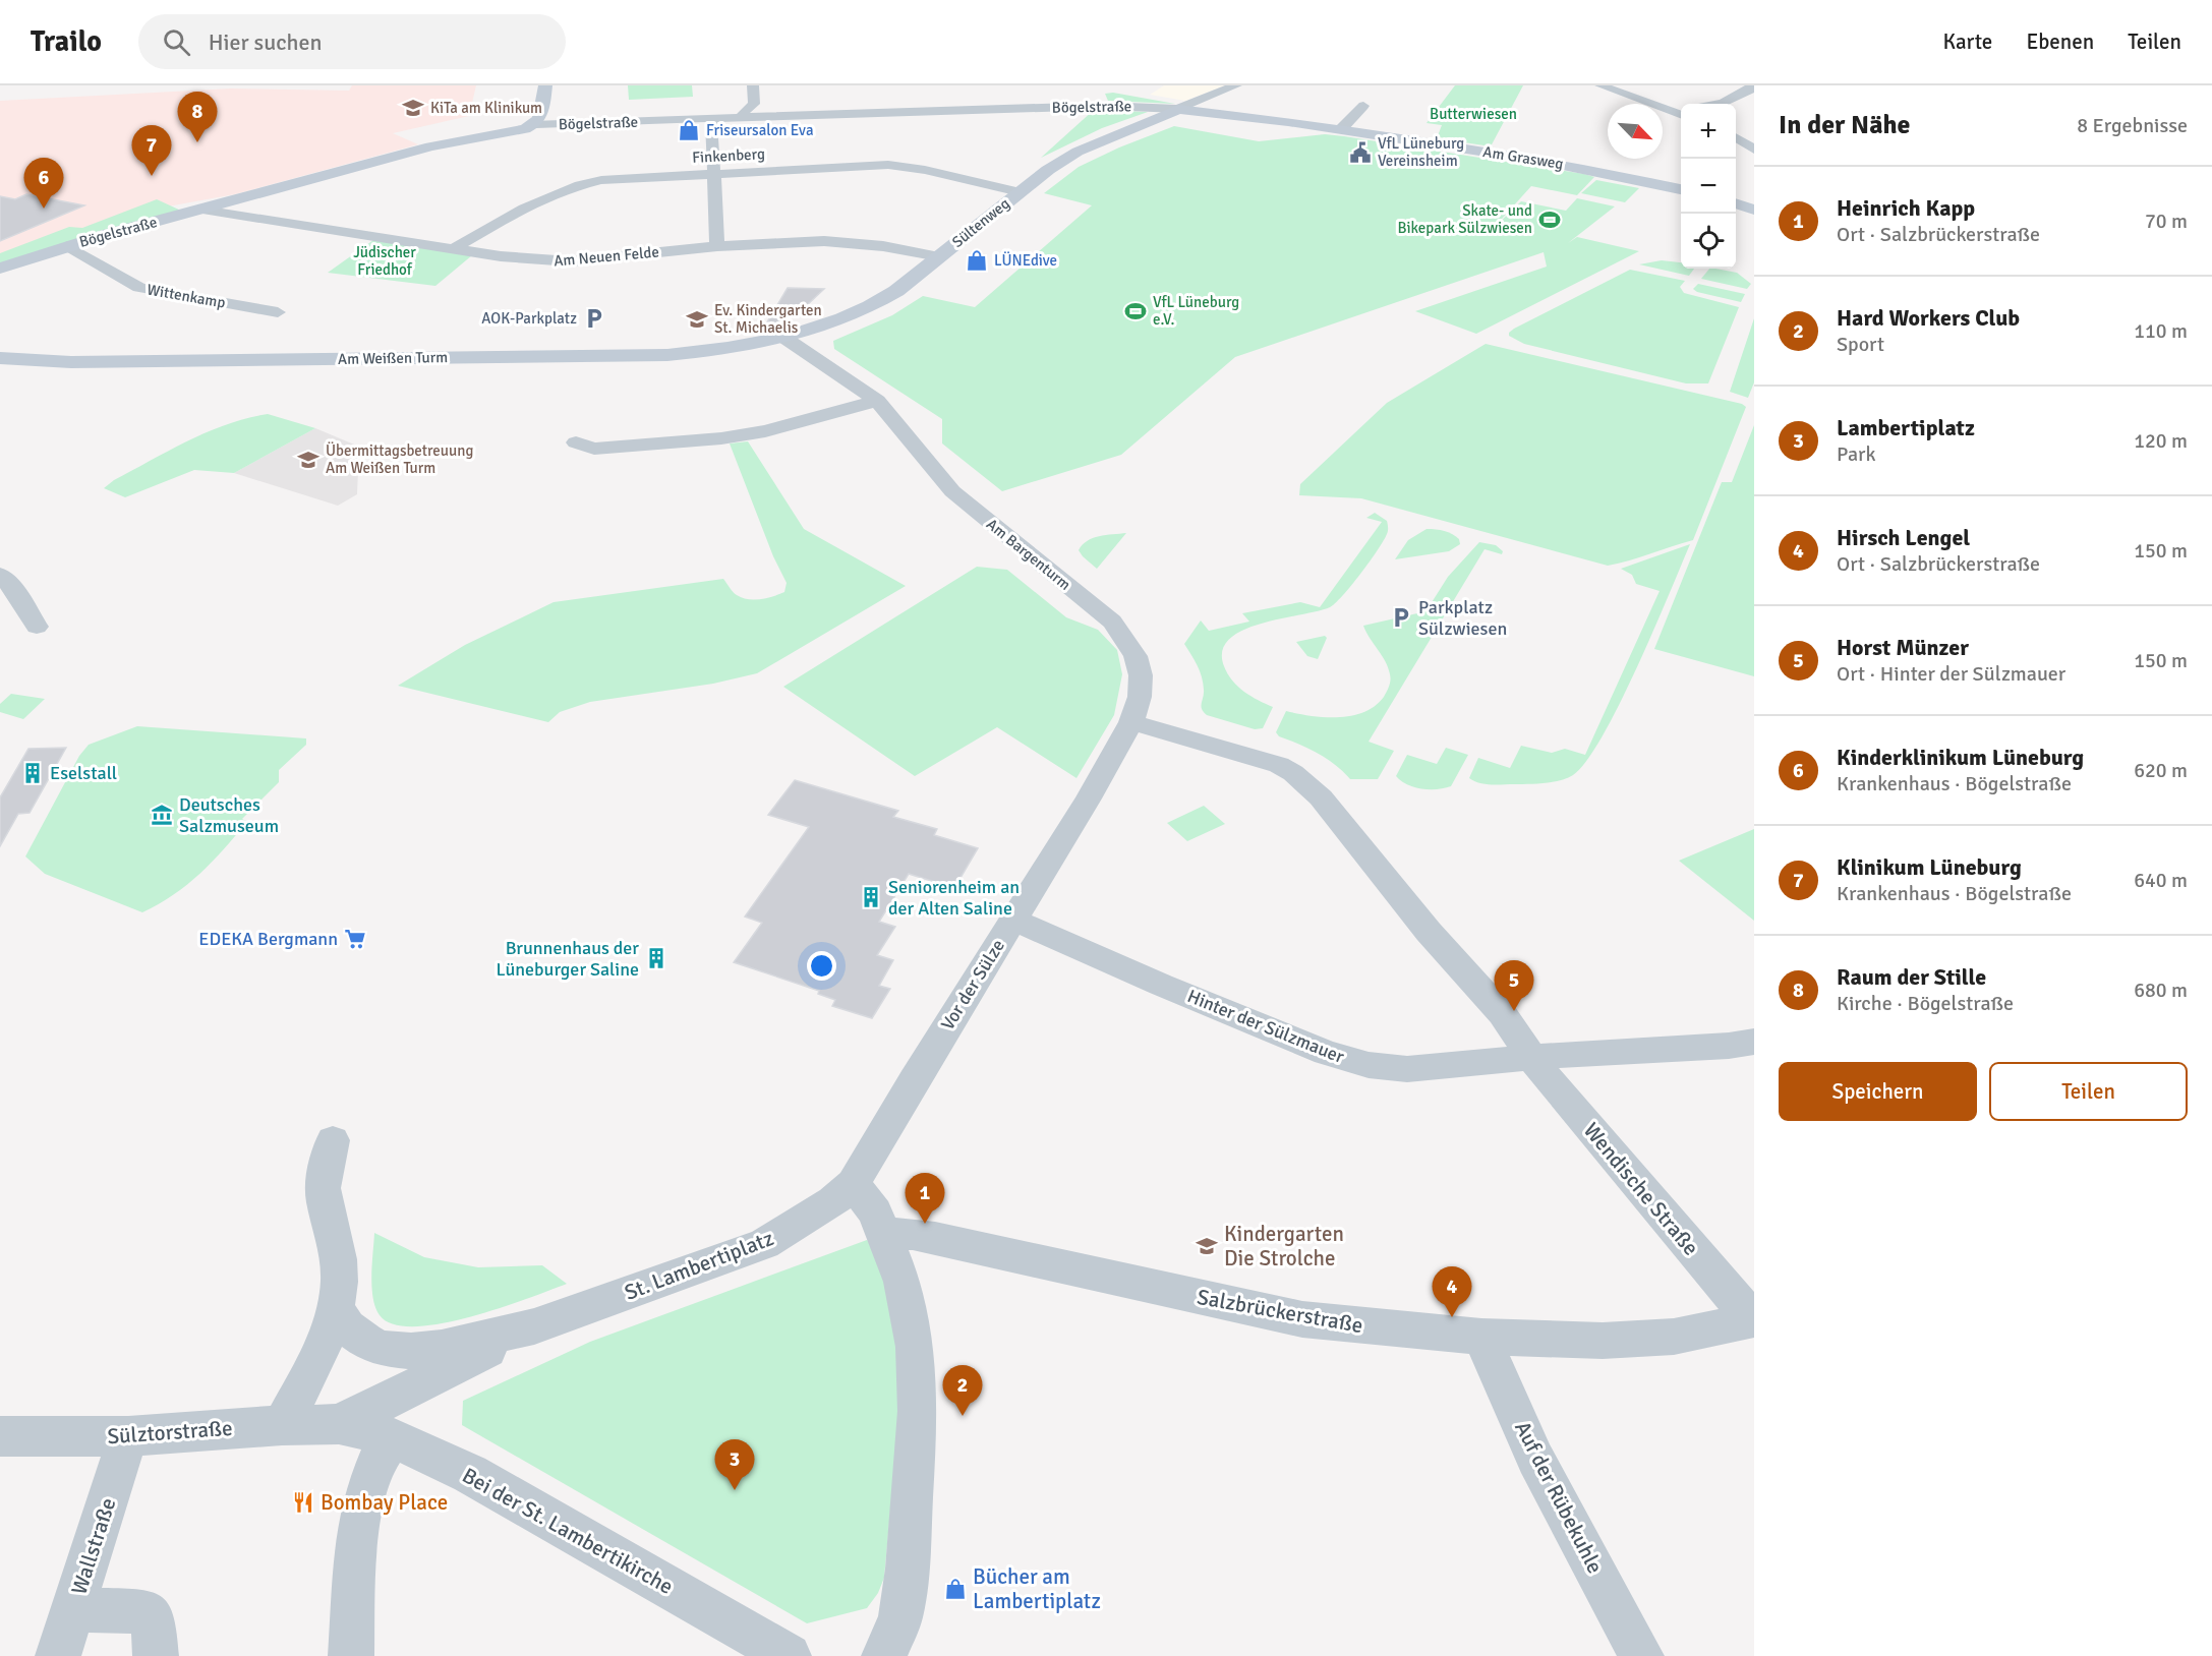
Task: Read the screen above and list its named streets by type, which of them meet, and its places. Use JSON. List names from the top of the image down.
{
  "streets": {
    "main road": [
      "Bögelstraße",
      "Am Grasweg",
      "Sültenweg",
      "Am Weißen Turm"
    ],
    "street": [
      "Finkenberg",
      "Am Neuen Felde",
      "Wittenkamp",
      "Am Bargenturm",
      "Vor der Sülze",
      "Hinter der Sülzmauer",
      "Wendische Straße",
      "St. Lambertiplatz",
      "Salzbrückerstraße",
      "Sülztorstraße",
      "Auf der Rübekuhle",
      "Bei der St. Lambertikirche",
      "Wallstraße"
    ]
  },
  "crossings": [
    ["Bögelstraße", "Am Grasweg"],
    ["Bögelstraße", "Sültenweg"],
    ["Bögelstraße", "Am Neuen Felde"],
    ["Bögelstraße", "Wittenkamp"],
    ["Finkenberg", "Sültenweg"],
    ["Finkenberg", "Am Neuen Felde"],
    ["Am Grasweg", "Sültenweg"],
    ["Sültenweg", "Am Neuen Felde"],
    ["Sültenweg", "Am Weißen Turm"],
    ["Sültenweg", "Am Bargenturm"],
    ["Am Weißen Turm", "Am Bargenturm"],
    ["Am Bargenturm", "Vor der Sülze"],
    ["Vor der Sülze", "Hinter der Sülzmauer"],
    ["Vor der Sülze", "St. Lambertiplatz"],
    ["Hinter der Sülzmauer", "Wendische Straße"],
    ["Wendische Straße", "Salzbrückerstraße"],
    ["St. Lambertiplatz", "Sülztorstraße"],
    ["St. Lambertiplatz", "Bei der St. Lambertikirche"],
    ["Salzbrückerstraße", "Auf der Rübekuhle"],
    ["Sülztorstraße", "Bei der St. Lambertikirche"],
    ["Sülztorstraße", "Wallstraße"]
  ],
  "parks": ["Butterwiesen", "Jüdischer Friedhof"],
  "places": {
    "school or university": [
      "KiTa am Klinikum",
      "Ev. Kindergarten St. Michaelis",
      "Übermittagsbetreuung Am Weißen Turm",
      "Kindergarten Die Strolche"
    ],
    "shop": ["Friseursalon Eva", "LÜNEdive", "Bücher am Lambertiplatz"],
    "public building": ["VfL Lüneburg Vereinsheim"],
    "sports": ["Skate- und Bikepark Sülzwiesen", "VfL Lüneburg e.V."],
    "parking": ["AOK-Parkplatz", "Parkplatz Sülzwiesen"],
    "building": ["Eselstall", "Seniorenheim an der Alten Saline", "Brunnenhaus der Lüneburger Saline"],
    "museum": ["Deutsches Salzmuseum"],
    "supermarket": ["EDEKA Bergmann"],
    "restaurant": ["Bombay Place"]
  },
  "north": "bottom right",
  "page": {
    "header": "Trailo",
    "search": "Hier suchen",
    "nav": ["Karte", "Ebenen", "Teilen"],
    "heading": ["In der Nähe", "8 Ergebnisse"],
    "pins": [
      "8",
      "7",
      "6",
      "5",
      "1",
      "4",
      "2",
      "3"
    ],
    "map_buttons": ["+", "−"],
    "list": [
      {
        "mark": "1",
        "name": "Heinrich Kapp",
        "note": "Ort · Salzbrückerstraße",
        "value": "70 m"
      },
      {
        "mark": "2",
        "name": "Hard Workers Club",
        "note": "Sport",
        "value": "110 m"
      },
      {
        "mark": "3",
        "name": "Lambertiplatz",
        "note": "Park",
        "value": "120 m"
      },
      {
        "mark": "4",
        "name": "Hirsch Lengel",
        "note": "Ort · Salzbrückerstraße",
        "value": "150 m"
      },
      {
        "mark": "5",
        "name": "Horst Münzer",
        "note": "Ort · Hinter der Sülzmauer",
        "value": "150 m"
      },
      {
        "mark": "6",
        "name": "Kinderklinikum Lüneburg",
        "note": "Krankenhaus · Bögelstraße",
        "value": "620 m"
      },
      {
        "mark": "7",
        "name": "Klinikum Lüneburg",
        "note": "Krankenhaus · Bögelstraße",
        "value": "640 m"
      },
      {
        "mark": "8",
        "name": "Raum der Stille",
        "note": "Kirche · Bögelstraße",
        "value": "680 m"
      }
    ],
    "buttons": ["Speichern", "Teilen"]
  }
}
